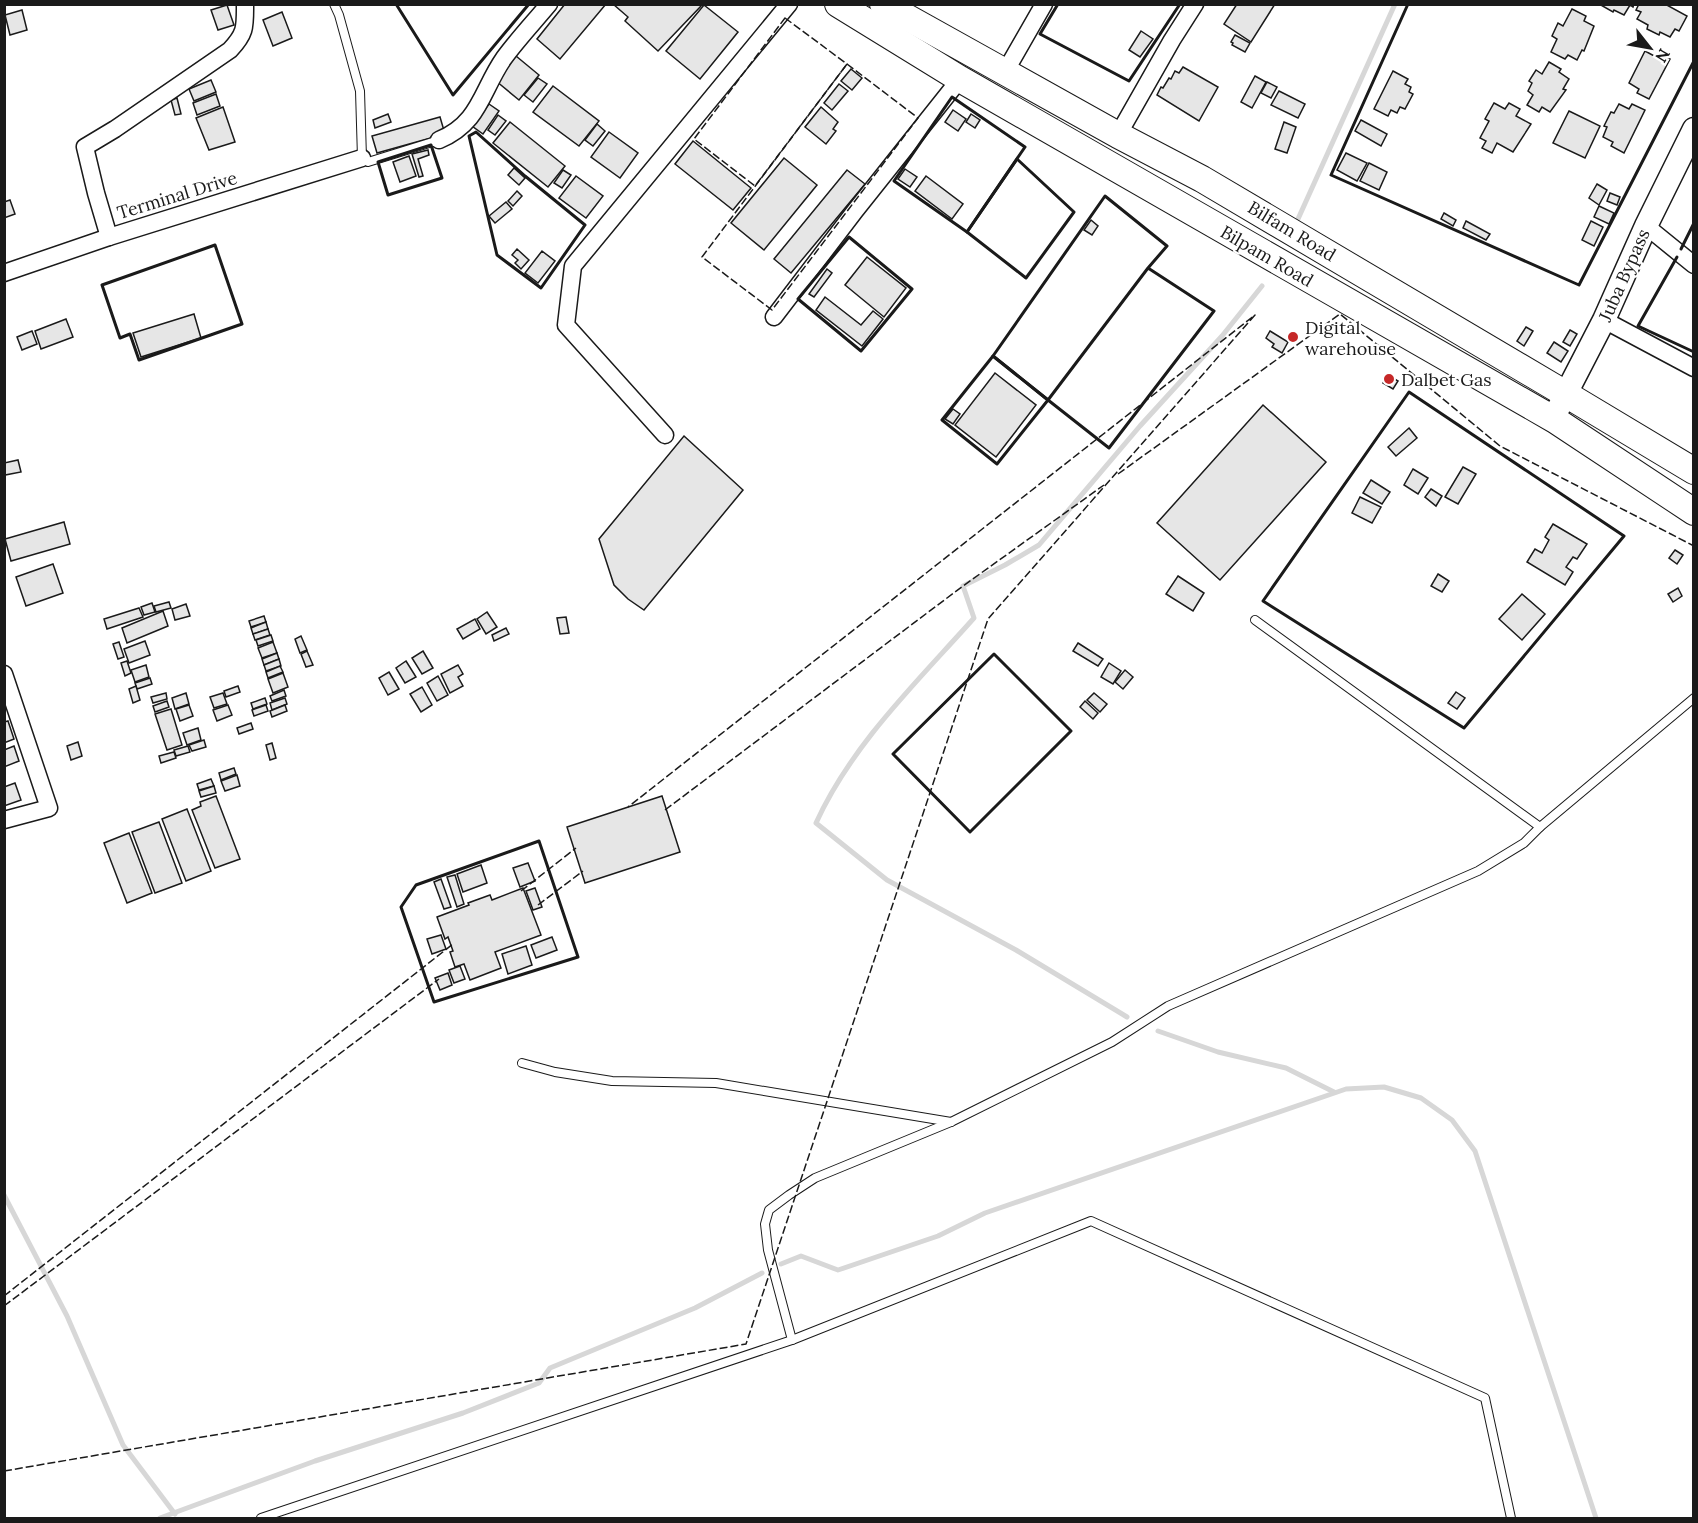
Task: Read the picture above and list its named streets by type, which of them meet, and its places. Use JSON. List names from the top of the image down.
{
  "streets": {
    "main road": ["Bilfam Road", "Bilpam Road", "Juba Bypass"],
    "street": ["Terminal Drive"]
  },
  "crossings": [
    ["Bilpam Road", "Juba Bypass"]
  ],
  "places": ["Digital warehouse", "Dalbet Gas"],
  "north": "bottom right"
}
